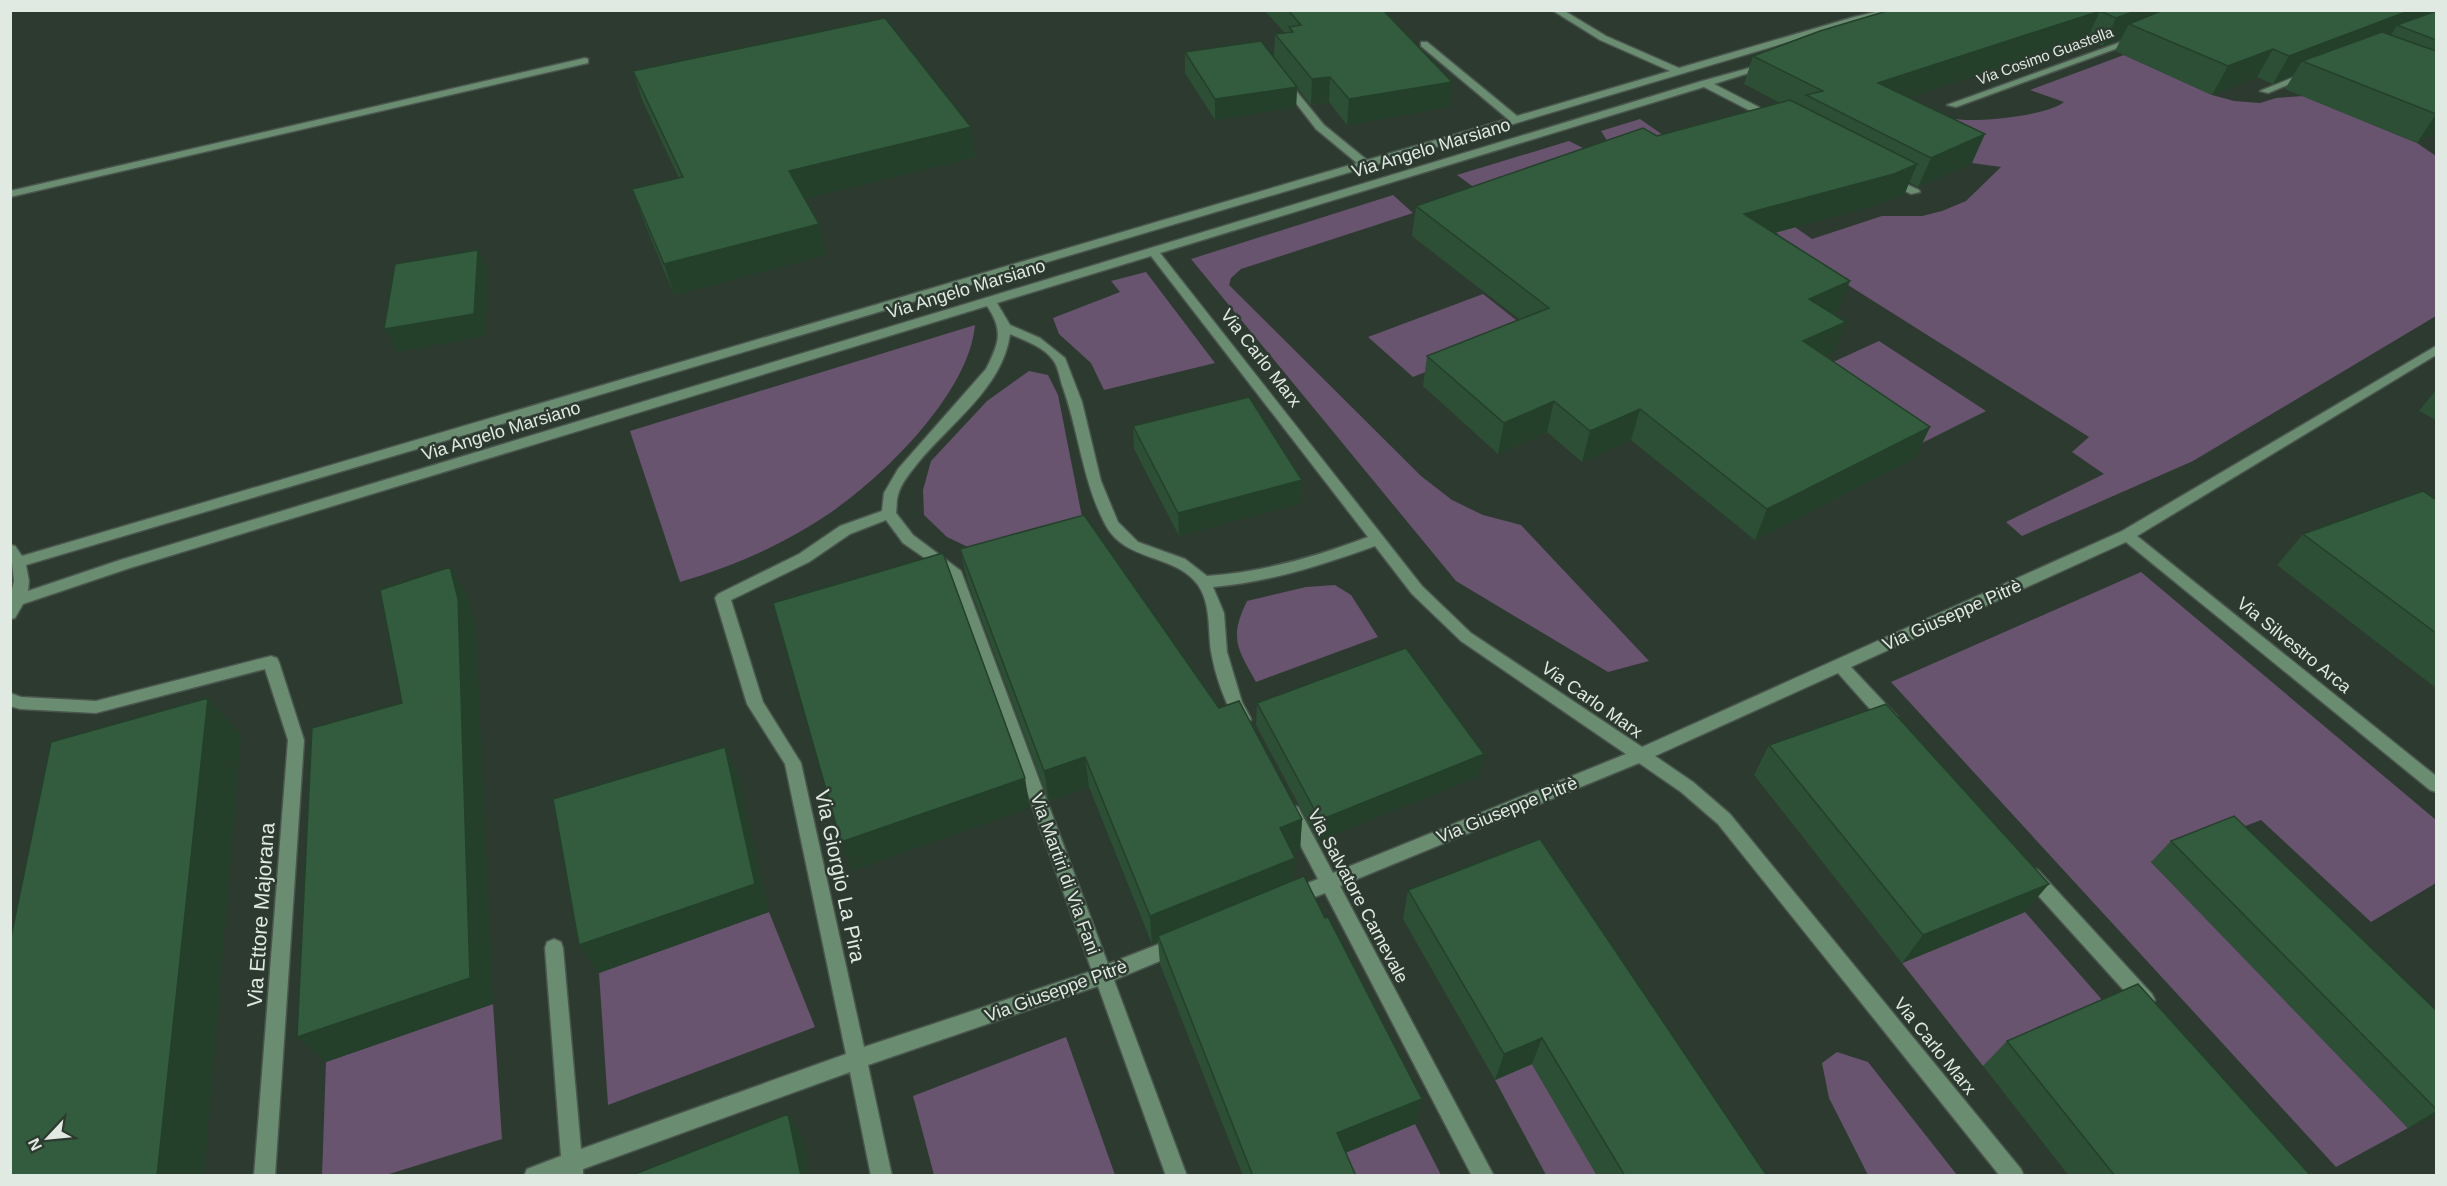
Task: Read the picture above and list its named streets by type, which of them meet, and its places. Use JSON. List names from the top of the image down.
{
  "streets": {
    "street": [
      "Via Cosimo Guastella",
      "Via Angelo Marsiano",
      "Via Carlo Marx",
      "Via Giuseppe Pitrè",
      "Via Silvestro Arca",
      "Via Martiri di Via Fani",
      "Via Giorgio La Pira",
      "Via Salvatore Carnevale",
      "Via Ettore Majorana"
    ]
  },
  "crossings": [
    ["Via Angelo Marsiano", "Via Carlo Marx"],
    ["Via Carlo Marx", "Via Giuseppe Pitrè"],
    ["Via Giuseppe Pitrè", "Via Silvestro Arca"],
    ["Via Giuseppe Pitrè", "Via Martiri di Via Fani"],
    ["Via Giuseppe Pitrè", "Via Giorgio La Pira"],
    ["Via Giuseppe Pitrè", "Via Salvatore Carnevale"],
    ["Via Martiri di Via Fani", "Via Giorgio La Pira"]
  ],
  "north": "bottom left"
}
